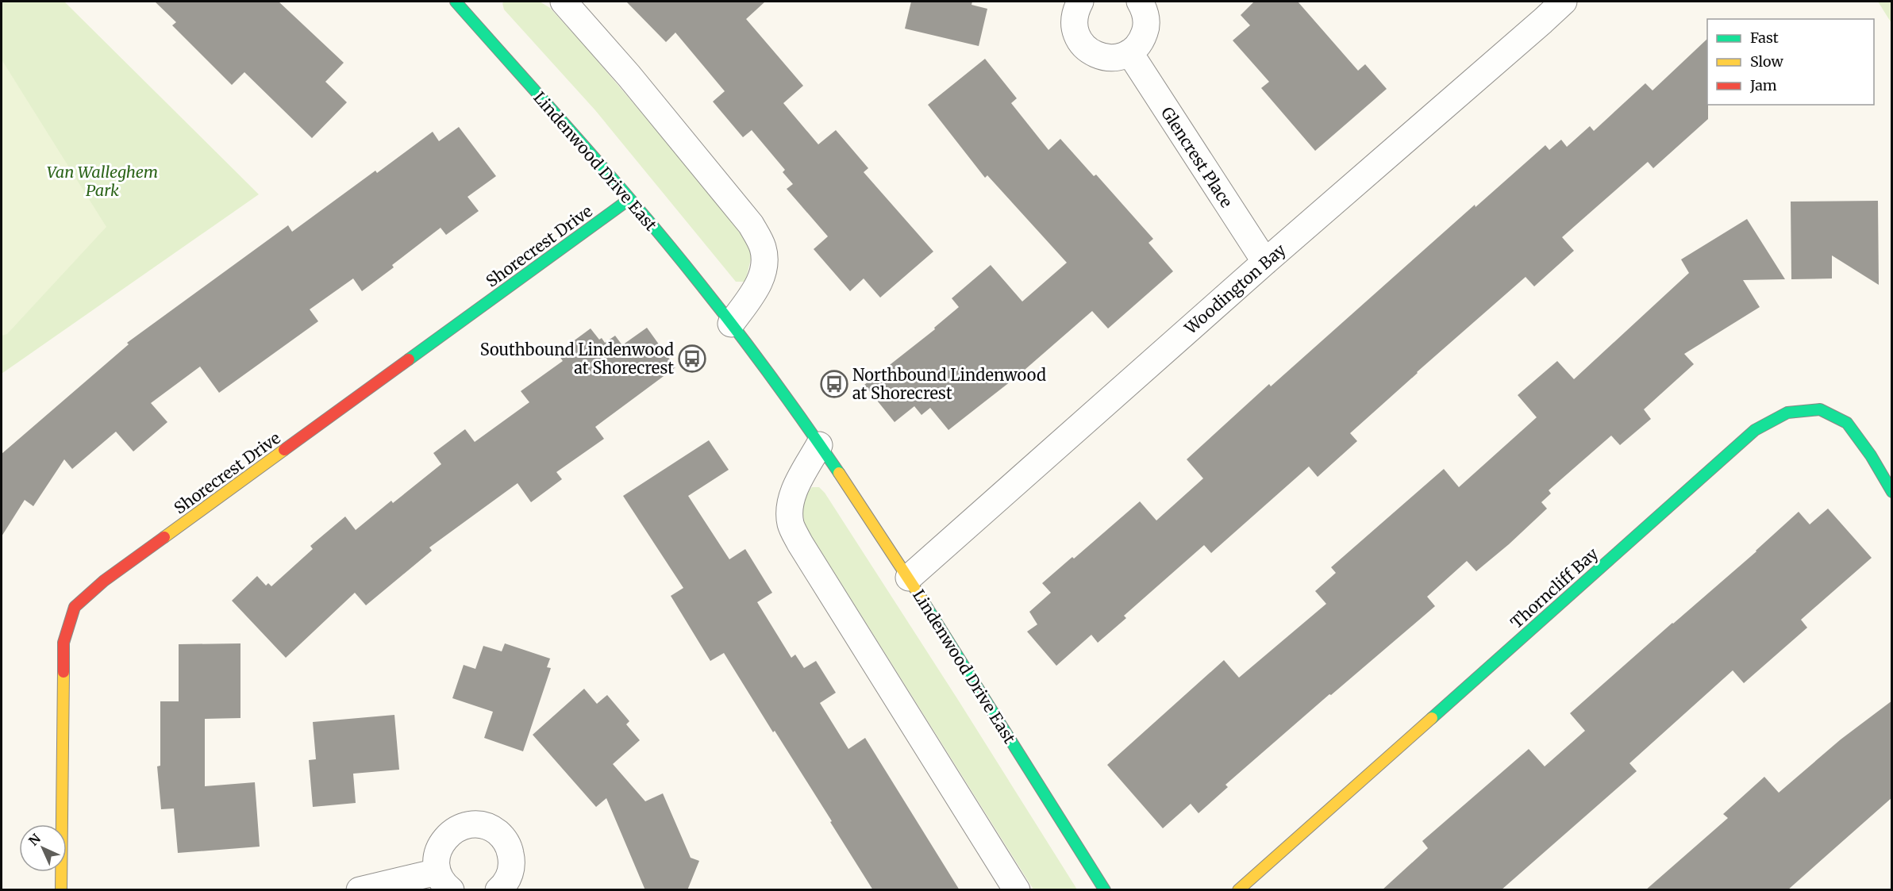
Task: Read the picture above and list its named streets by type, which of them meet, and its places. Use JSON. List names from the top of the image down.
{
  "streets": {
    "street": [
      "Glencrest Place",
      "Lindenwood Drive East",
      "Shorecrest Drive",
      "Woodington Bay",
      "Thorncliff Bay"
    ]
  },
  "crossings": [
    ["Glencrest Place", "Woodington Bay"],
    ["Lindenwood Drive East", "Shorecrest Drive"],
    ["Lindenwood Drive East", "Woodington Bay"]
  ],
  "parks": ["Van Walleghem Park"],
  "places": {
    "bus stop": ["Southbound Lindenwood at Shorecrest", "Northbound Lindenwood at Shorecrest"]
  },
  "legend": ["Fast", "Slow", "Jam"],
  "north": "top left"
}
